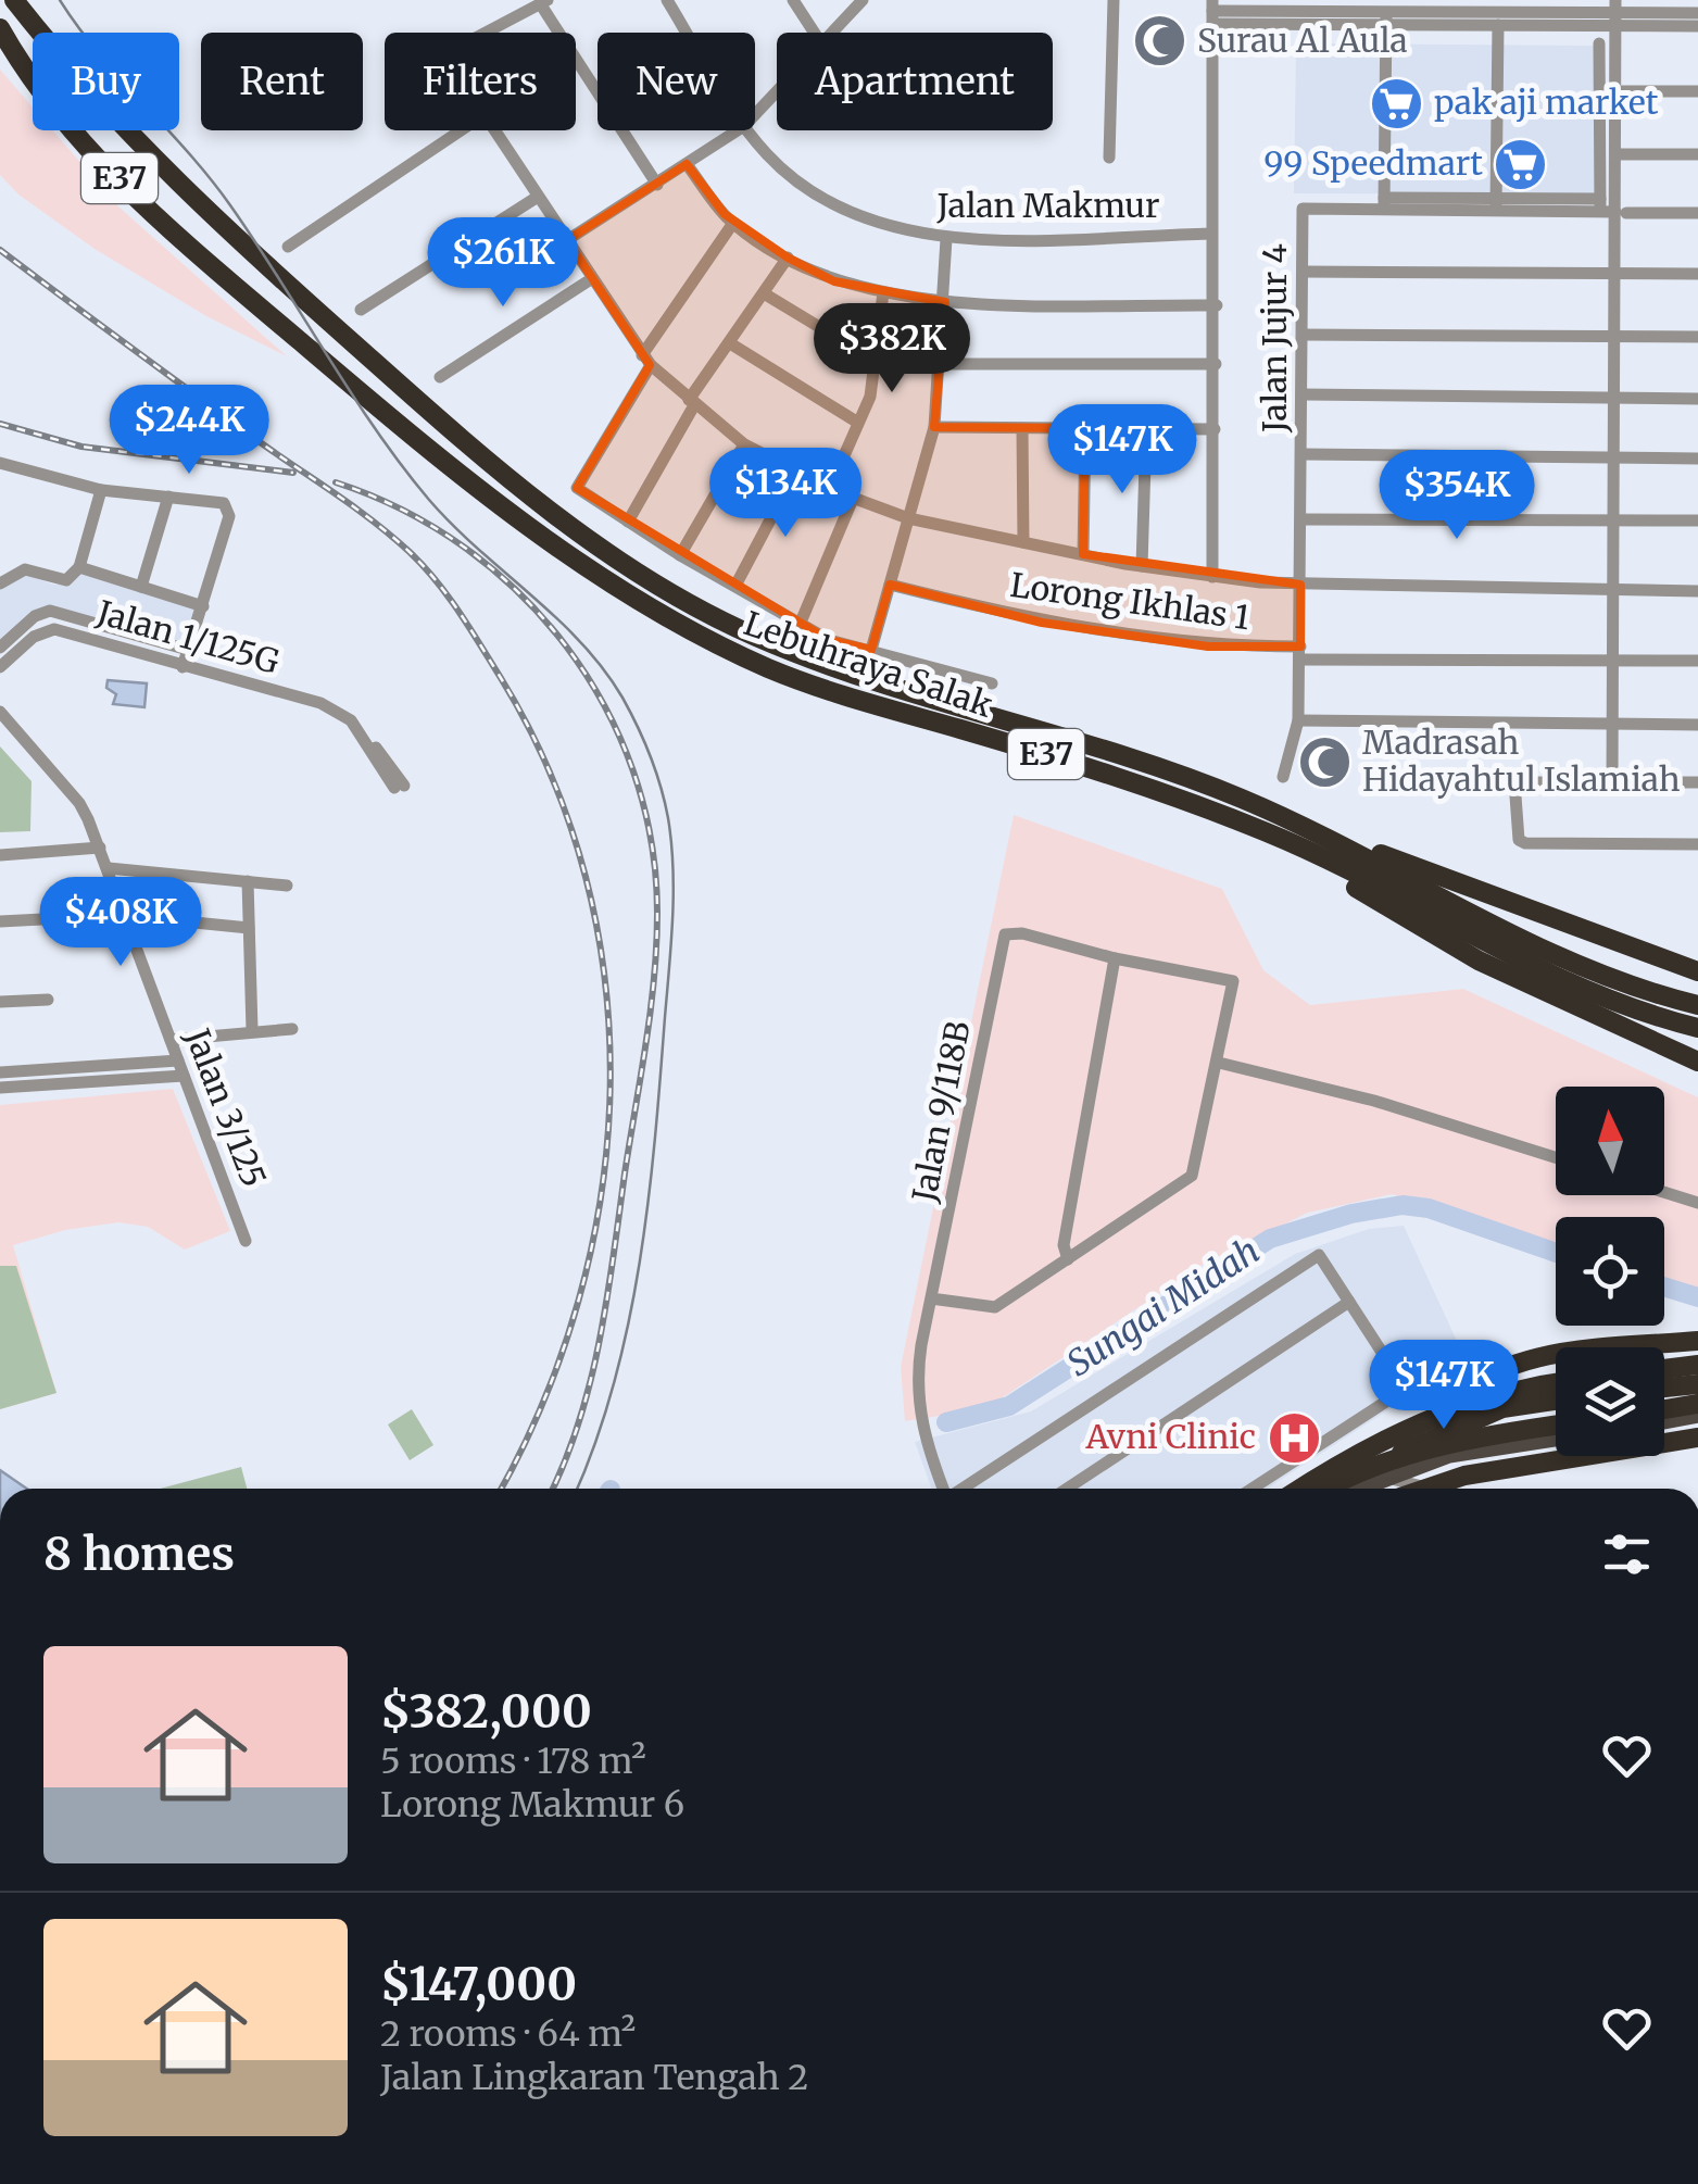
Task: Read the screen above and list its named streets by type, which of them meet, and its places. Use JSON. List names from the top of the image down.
{
  "streets": {
    "highway": ["E37", "Lebuhraya Salak"],
    "street": [
      "Jalan Makmur",
      "Jalan Jujur 4",
      "Lorong Ikhlas 1",
      "Jalan 1/125G",
      "Jalan 3/125",
      "Jalan 9/118B"
    ]
  },
  "crossings": [
    ["Jalan Jujur 4", "Lorong Ikhlas 1"]
  ],
  "water": ["Sungai Midah"],
  "places": {
    "mosque": ["Surau Al Aula", "Madrasah Hidayahtul Islamiah"],
    "supermarket": ["pak aji market", "99 Speedmart"],
    "hospital": ["Avni Clinic"]
  },
  "north": "top",
  "page": {
    "chip": [
      "Buy",
      "Rent",
      "Filters",
      "New",
      "Apartment"
    ],
    "price": [
      "$261K",
      "$382K",
      "$244K",
      "$147K",
      "$134K",
      "$354K",
      "$408K",
      "$147K"
    ],
    "heading": "8 homes",
    "list": [
      {
        "name": "$382,000",
        "note": "5 rooms · 178 m² · Lorong Makmur 6"
      },
      {
        "name": "$147,000",
        "note": "2 rooms · 64 m² · Jalan Lingkaran Tengah 2"
      }
    ]
  }
}
